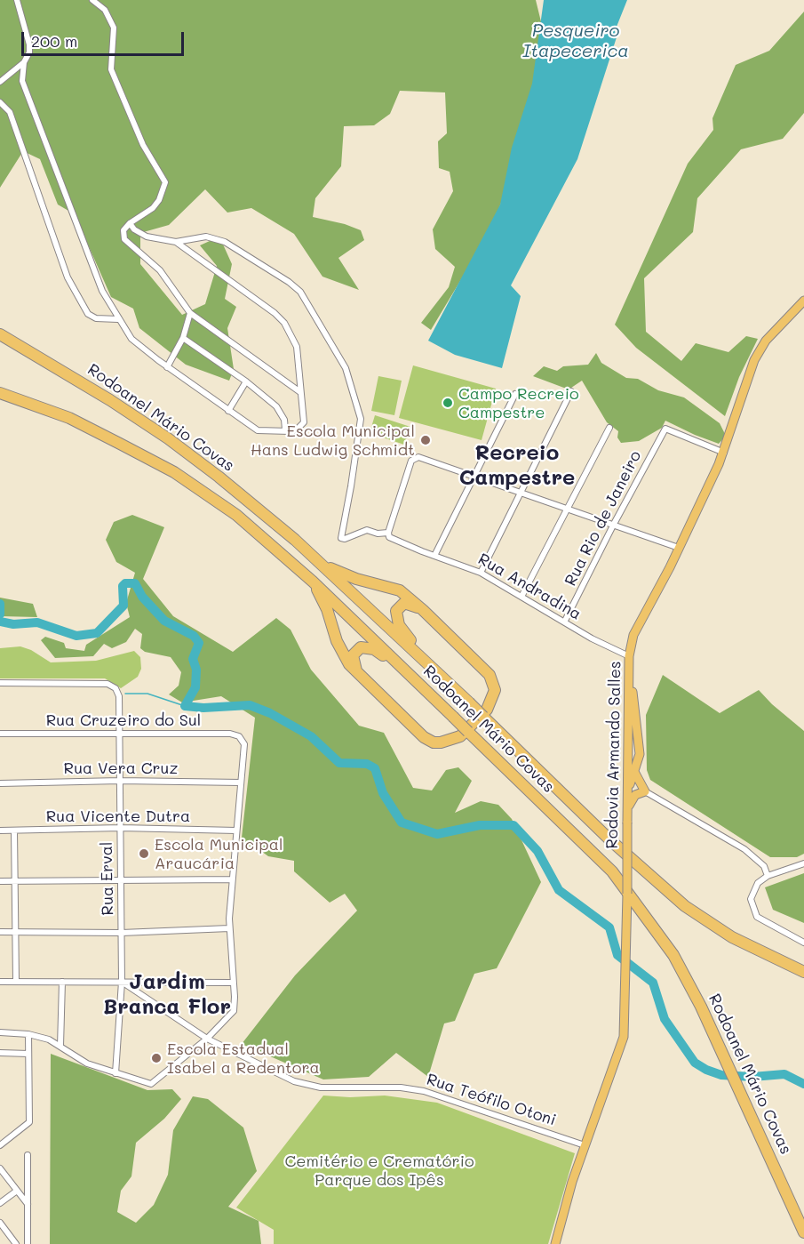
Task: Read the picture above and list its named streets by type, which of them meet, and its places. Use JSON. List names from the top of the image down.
{
  "streets": {
    "highway": ["Rodoanel Mário Covas"],
    "main road": ["Rodovia Armando Salles"],
    "street": [
      "Rua Rio de Janeiro",
      "Rua Andradina",
      "Rua Cruzeiro do Sul",
      "Rua Vera Cruz",
      "Rua Vicente Dutra",
      "Rua Erval",
      "Rua Teófilo Otoni"
    ]
  },
  "crossings": [
    ["Rua Rio de Janeiro", "Rua Andradina"],
    ["Rua Rio de Janeiro", "Rodovia Armando Salles"],
    ["Rua Andradina", "Rodovia Armando Salles"],
    ["Rua Cruzeiro do Sul", "Rua Vera Cruz"],
    ["Rua Cruzeiro do Sul", "Rua Erval"],
    ["Rodovia Armando Salles", "Rua Teófilo Otoni"],
    ["Rua Vera Cruz", "Rua Erval"],
    ["Rua Vicente Dutra", "Rua Erval"],
    ["Rua Erval", "Rua Teófilo Otoni"]
  ],
  "districts": ["Recreio Campestre", "Jardim Branca Flor"],
  "water": ["Pesqueiro Itapecerica"],
  "parks": ["Cemitério e Crematório Parque dos Ipês"],
  "places": [
    "Campo Recreio Campestre",
    "Escola Municipal Hans Ludwig Schmidt",
    "Escola Municipal Araucária",
    "Escola Estadual Isabel a Redentora"
  ],
  "scale_bar": "200 m"
}
